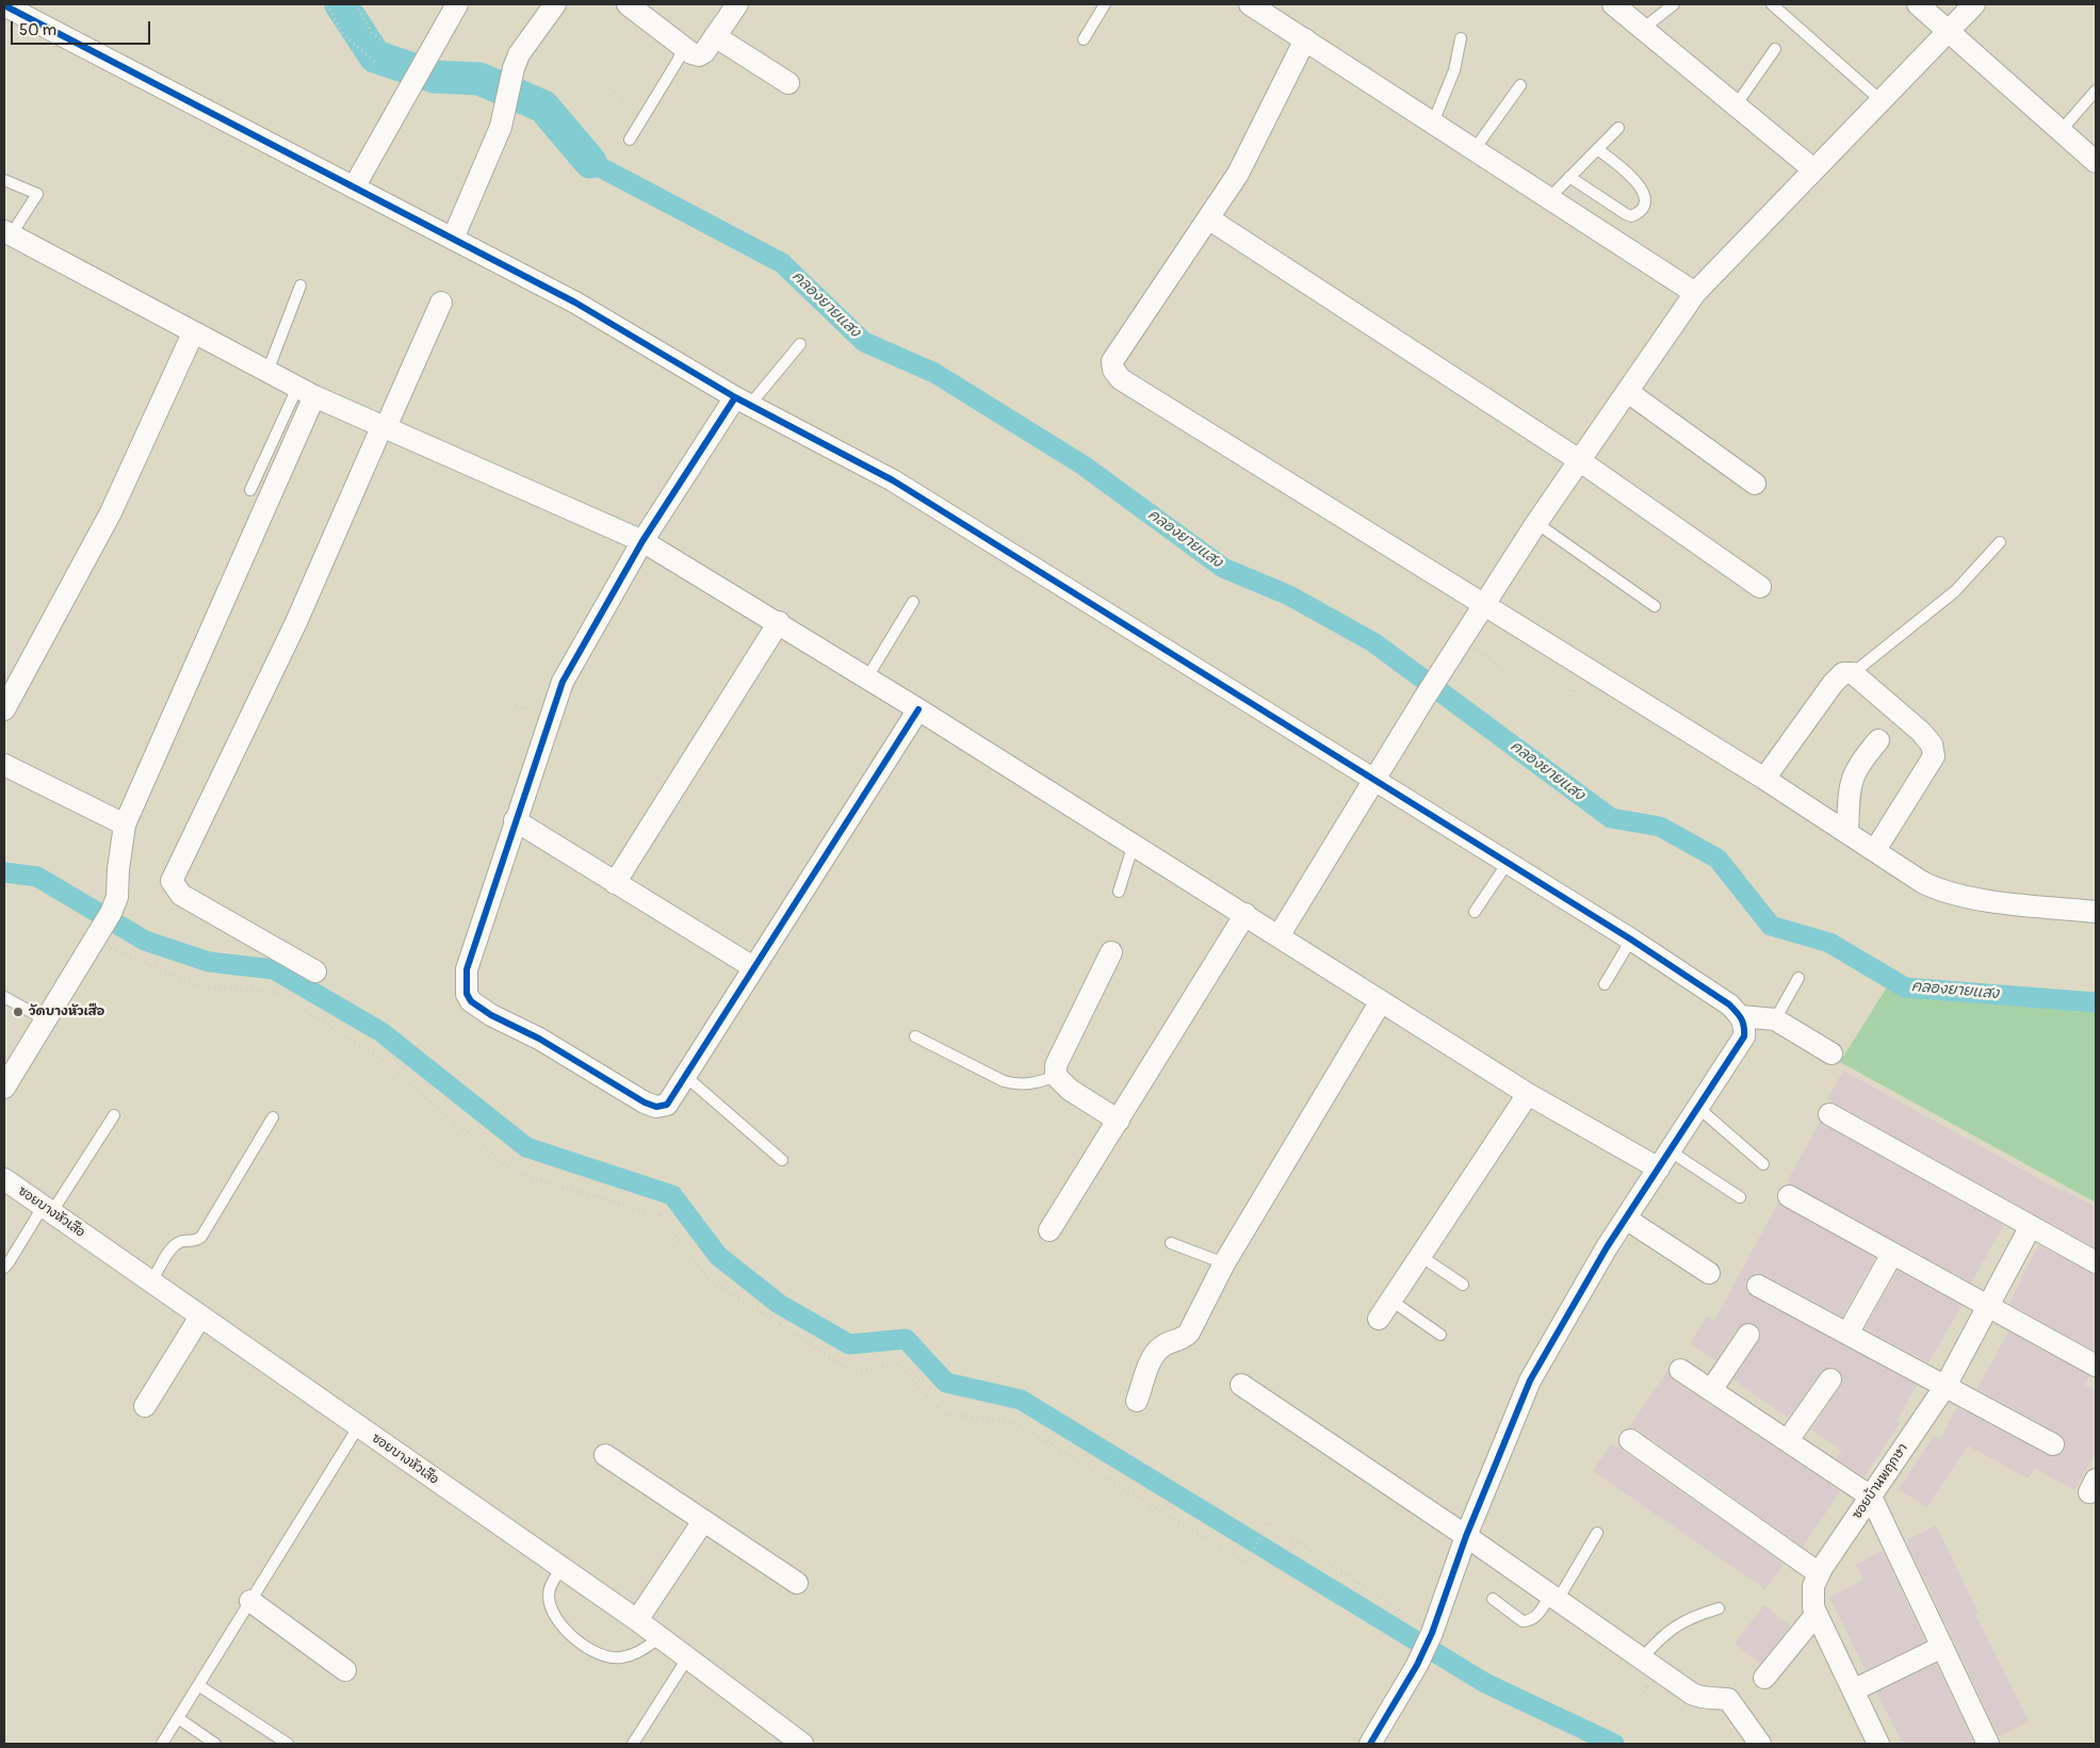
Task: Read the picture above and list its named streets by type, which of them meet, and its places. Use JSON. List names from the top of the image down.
{
  "streets": {
    "street": ["ซอยบางหัวเสือ", "ซอยบ้านพฤกษา"]
  },
  "water": ["คลองยายแสง"],
  "places": ["วัดบางหัวเสือ"],
  "scale_bar": "50 m"
}
